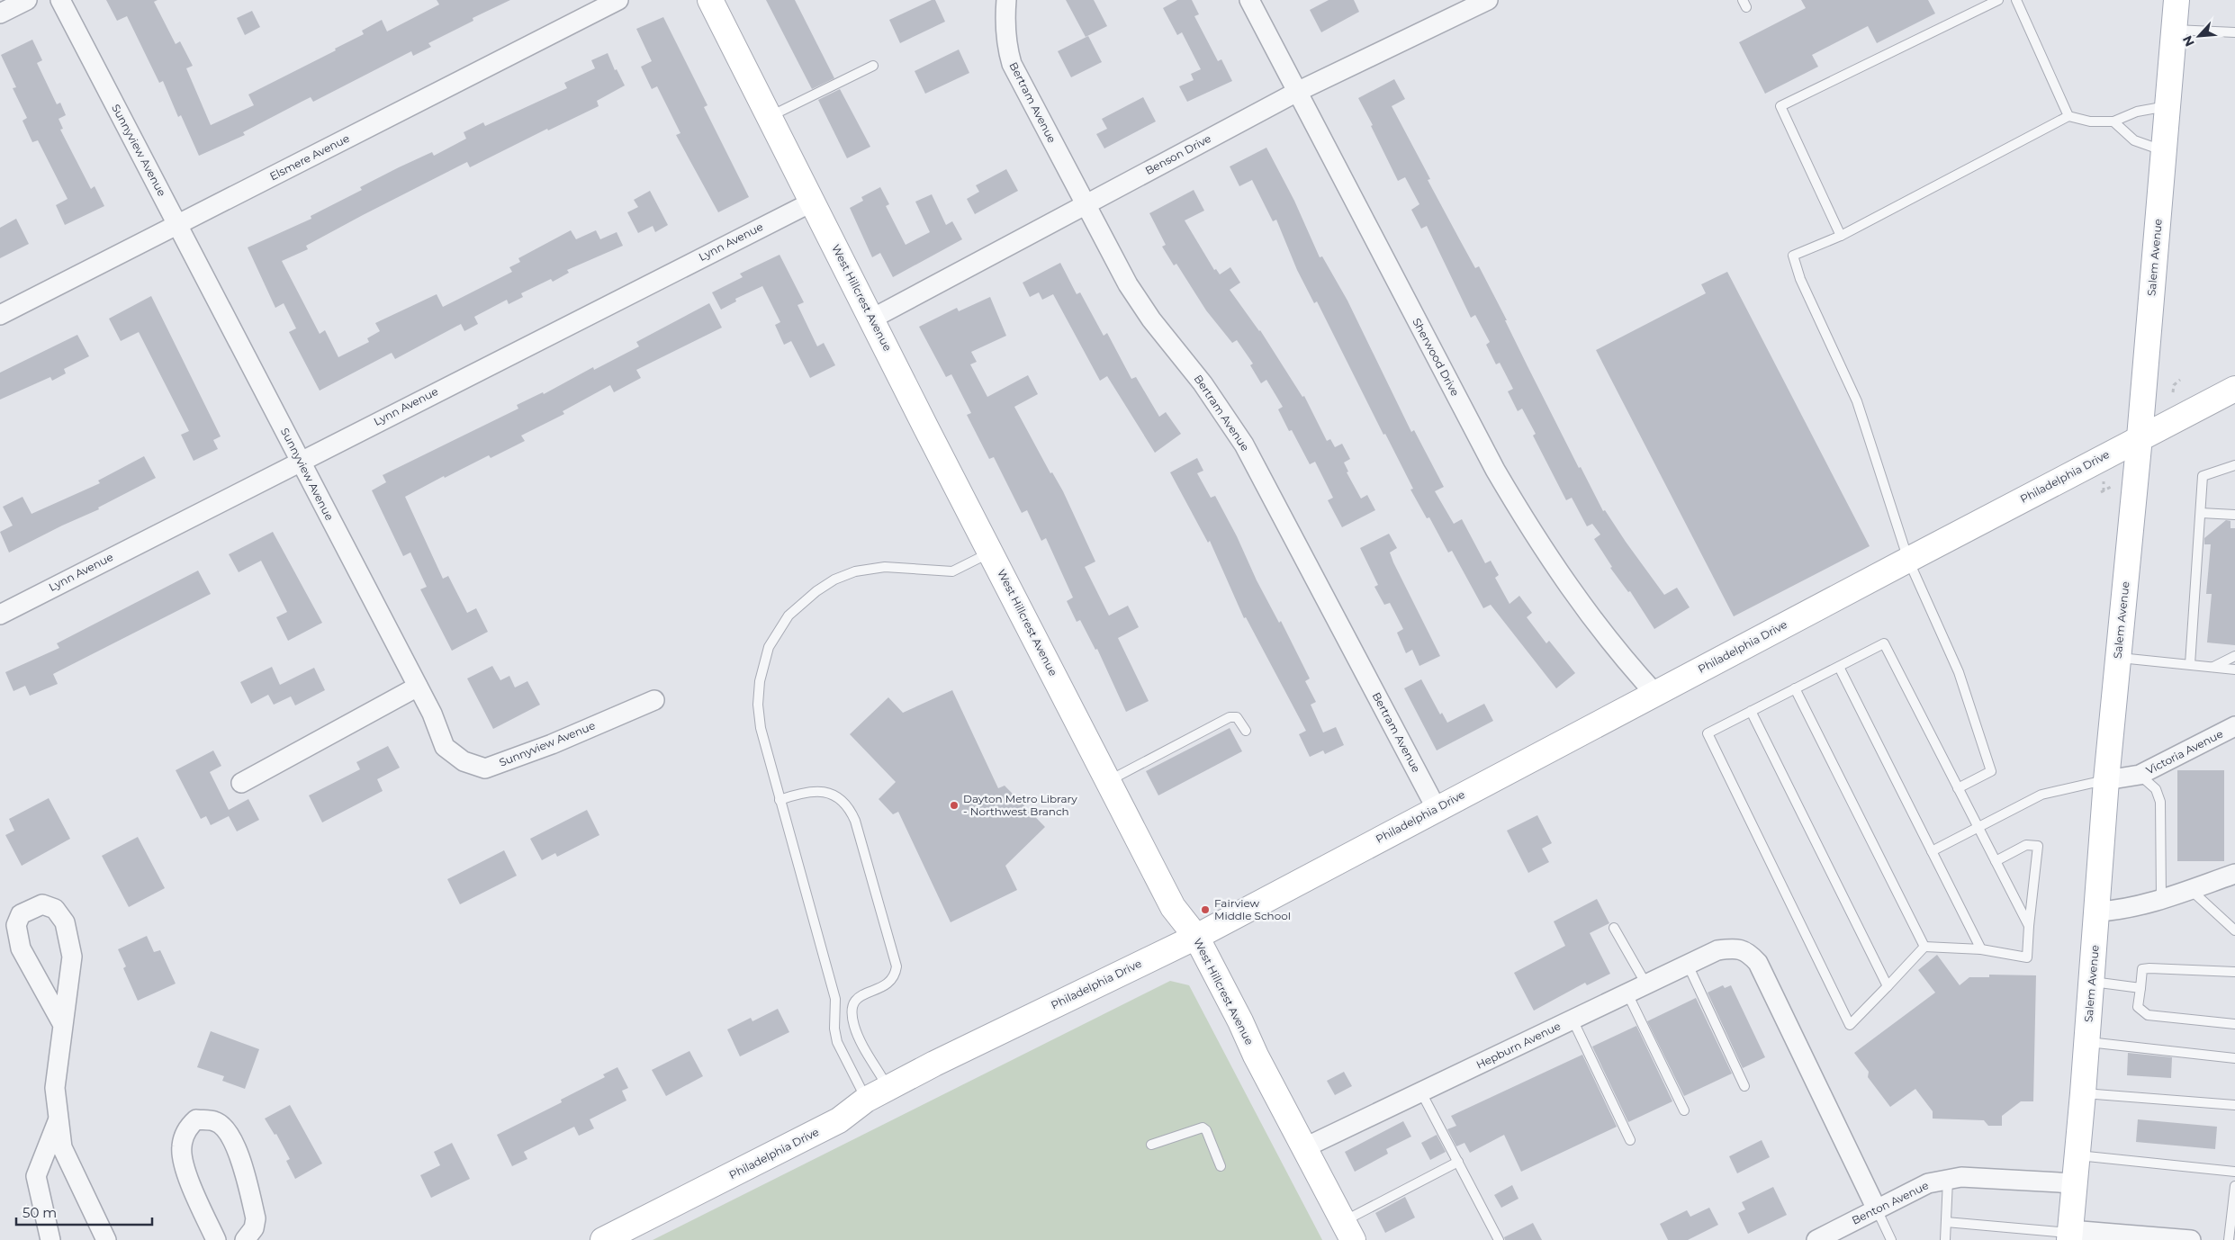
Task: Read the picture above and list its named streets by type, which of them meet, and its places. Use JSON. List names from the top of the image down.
{
  "streets": {
    "main road": ["Salem Avenue", "West Hillcrest Avenue", "Philadelphia Drive"],
    "street": [
      "Bertram Avenue",
      "Sunnyview Avenue",
      "Benson Drive",
      "Elsmere Avenue",
      "Lynn Avenue",
      "Sherwood Drive",
      "Victoria Avenue",
      "Hepburn Avenue",
      "Benton Avenue"
    ]
  },
  "crossings": [
    ["Bertram Avenue", "Benson Drive"],
    ["Bertram Avenue", "Philadelphia Drive"],
    ["Sunnyview Avenue", "Elsmere Avenue"],
    ["Sunnyview Avenue", "Lynn Avenue"],
    ["Benson Drive", "West Hillcrest Avenue"],
    ["Benson Drive", "Sherwood Drive"],
    ["Lynn Avenue", "West Hillcrest Avenue"],
    ["Salem Avenue", "Philadelphia Drive"],
    ["Salem Avenue", "Victoria Avenue"],
    ["Salem Avenue", "Benton Avenue"],
    ["West Hillcrest Avenue", "Philadelphia Drive"],
    ["West Hillcrest Avenue", "Hepburn Avenue"],
    ["Sherwood Drive", "Philadelphia Drive"],
    ["Hepburn Avenue", "Benton Avenue"]
  ],
  "places": ["Dayton Metro Library - Northwest Branch", "Fairview Middle School"],
  "scale_bar": "50 m",
  "north": "bottom left"
}
